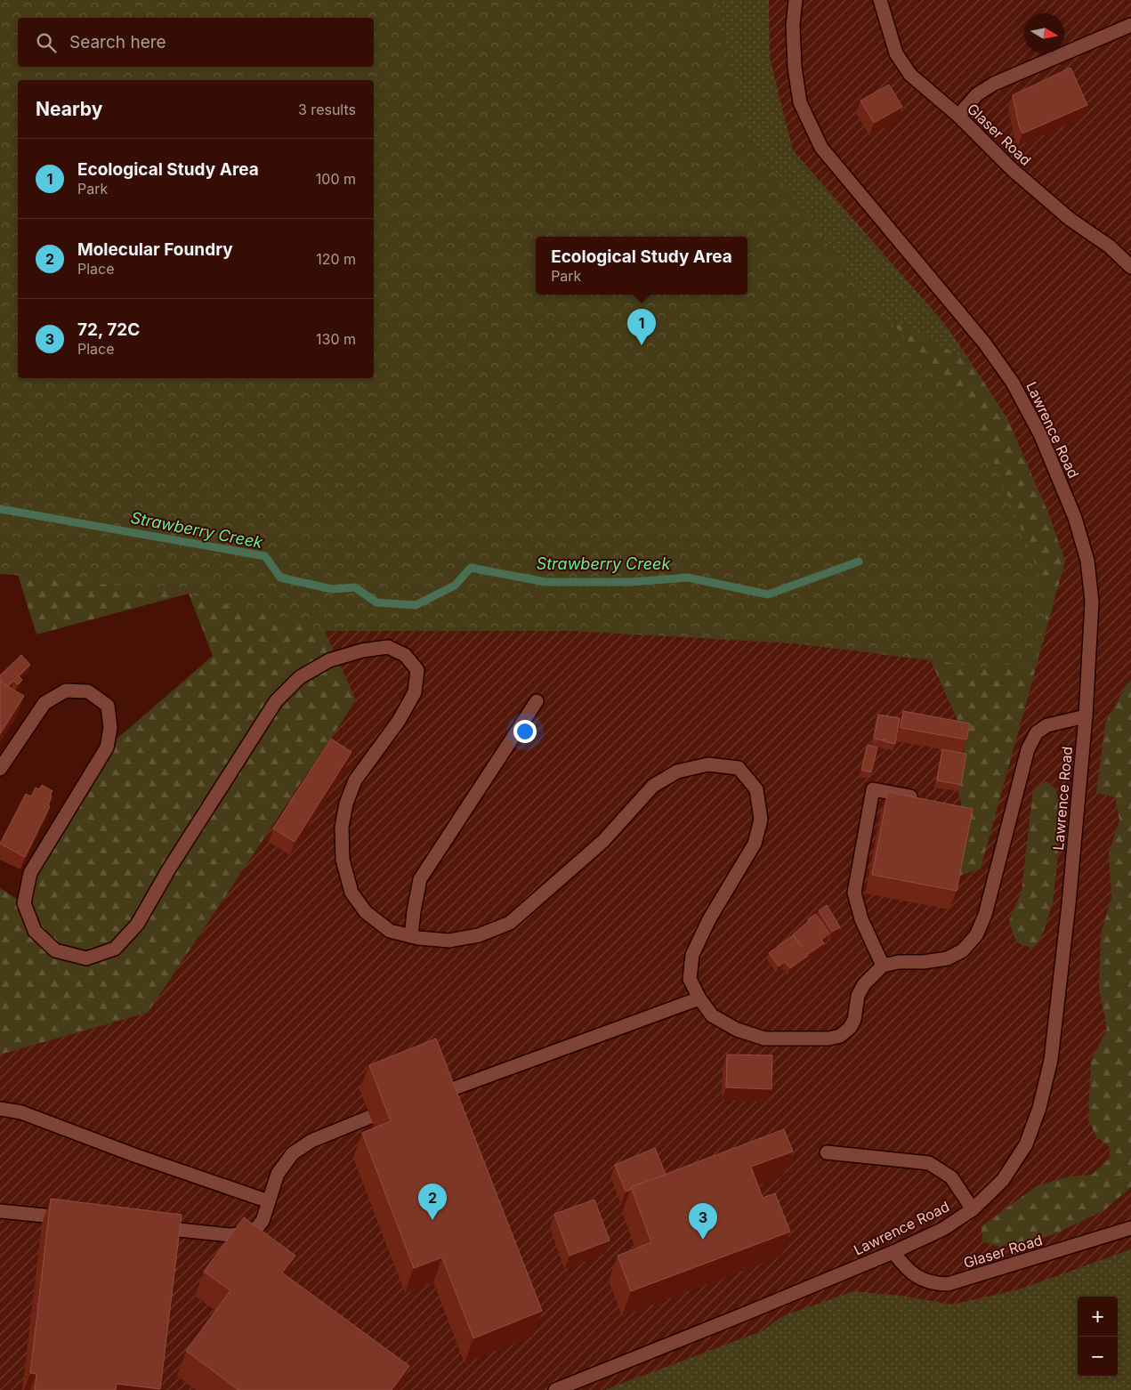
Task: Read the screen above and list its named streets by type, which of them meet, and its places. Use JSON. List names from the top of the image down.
{
  "streets": {
    "lane": ["Glaser Road", "Lawrence Road"]
  },
  "crossings": [
    ["Glaser Road", "Lawrence Road"]
  ],
  "water": ["Strawberry Creek"],
  "north": "right",
  "page": {
    "search": "Search here",
    "heading": ["Nearby", "3 results"],
    "list": [
      {
        "mark": "1",
        "name": "Ecological Study Area",
        "note": "Park",
        "value": "100 m"
      },
      {
        "mark": "2",
        "name": "Molecular Foundry",
        "note": "Place",
        "value": "120 m"
      },
      {
        "mark": "3",
        "name": "72, 72C",
        "note": "Place",
        "value": "130 m"
      }
    ],
    "popup": ["Ecological Study Area", "Park"],
    "pins": ["1", "2", "3"],
    "map_buttons": ["+", "−"]
  }
}
